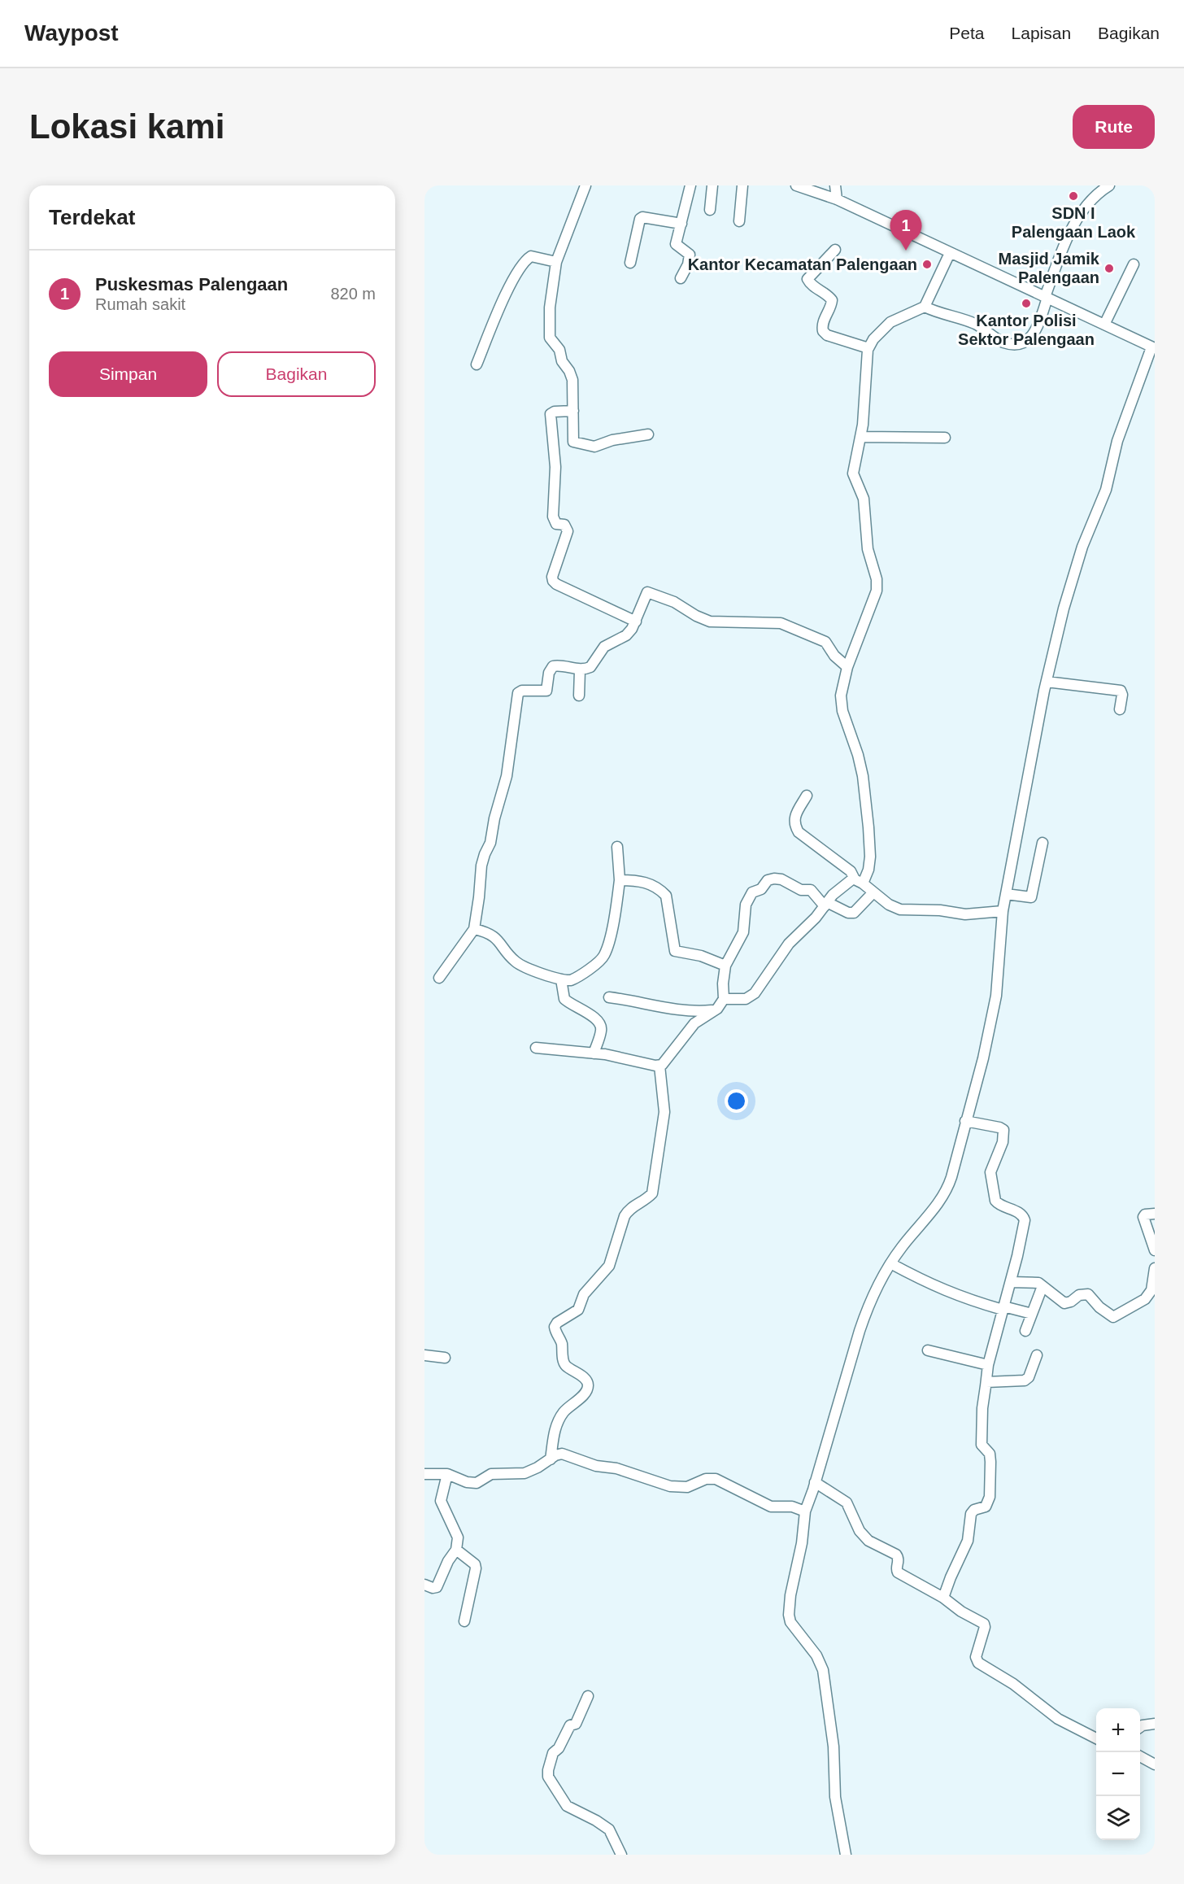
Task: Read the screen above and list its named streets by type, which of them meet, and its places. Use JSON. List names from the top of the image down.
{
  "places": [
    "SDN I Palengaan Laok",
    "Kantor Kecamatan Palengaan",
    "Masjid Jamik Palengaan",
    "Kantor Polisi Sektor Palengaan"
  ],
  "page": {
    "header": "Waypost",
    "nav": ["Peta", "Lapisan", "Bagikan"],
    "buttons": [
      "Rute",
      ["Simpan", "Bagikan"]
    ],
    "title": "Lokasi kami",
    "heading": "Terdekat",
    "pins": "1",
    "list": [
      {
        "mark": "1",
        "name": "Puskesmas Palengaan",
        "note": "Rumah sakit",
        "value": "820 m"
      }
    ],
    "map_buttons": ["+", "−"]
  }
}
